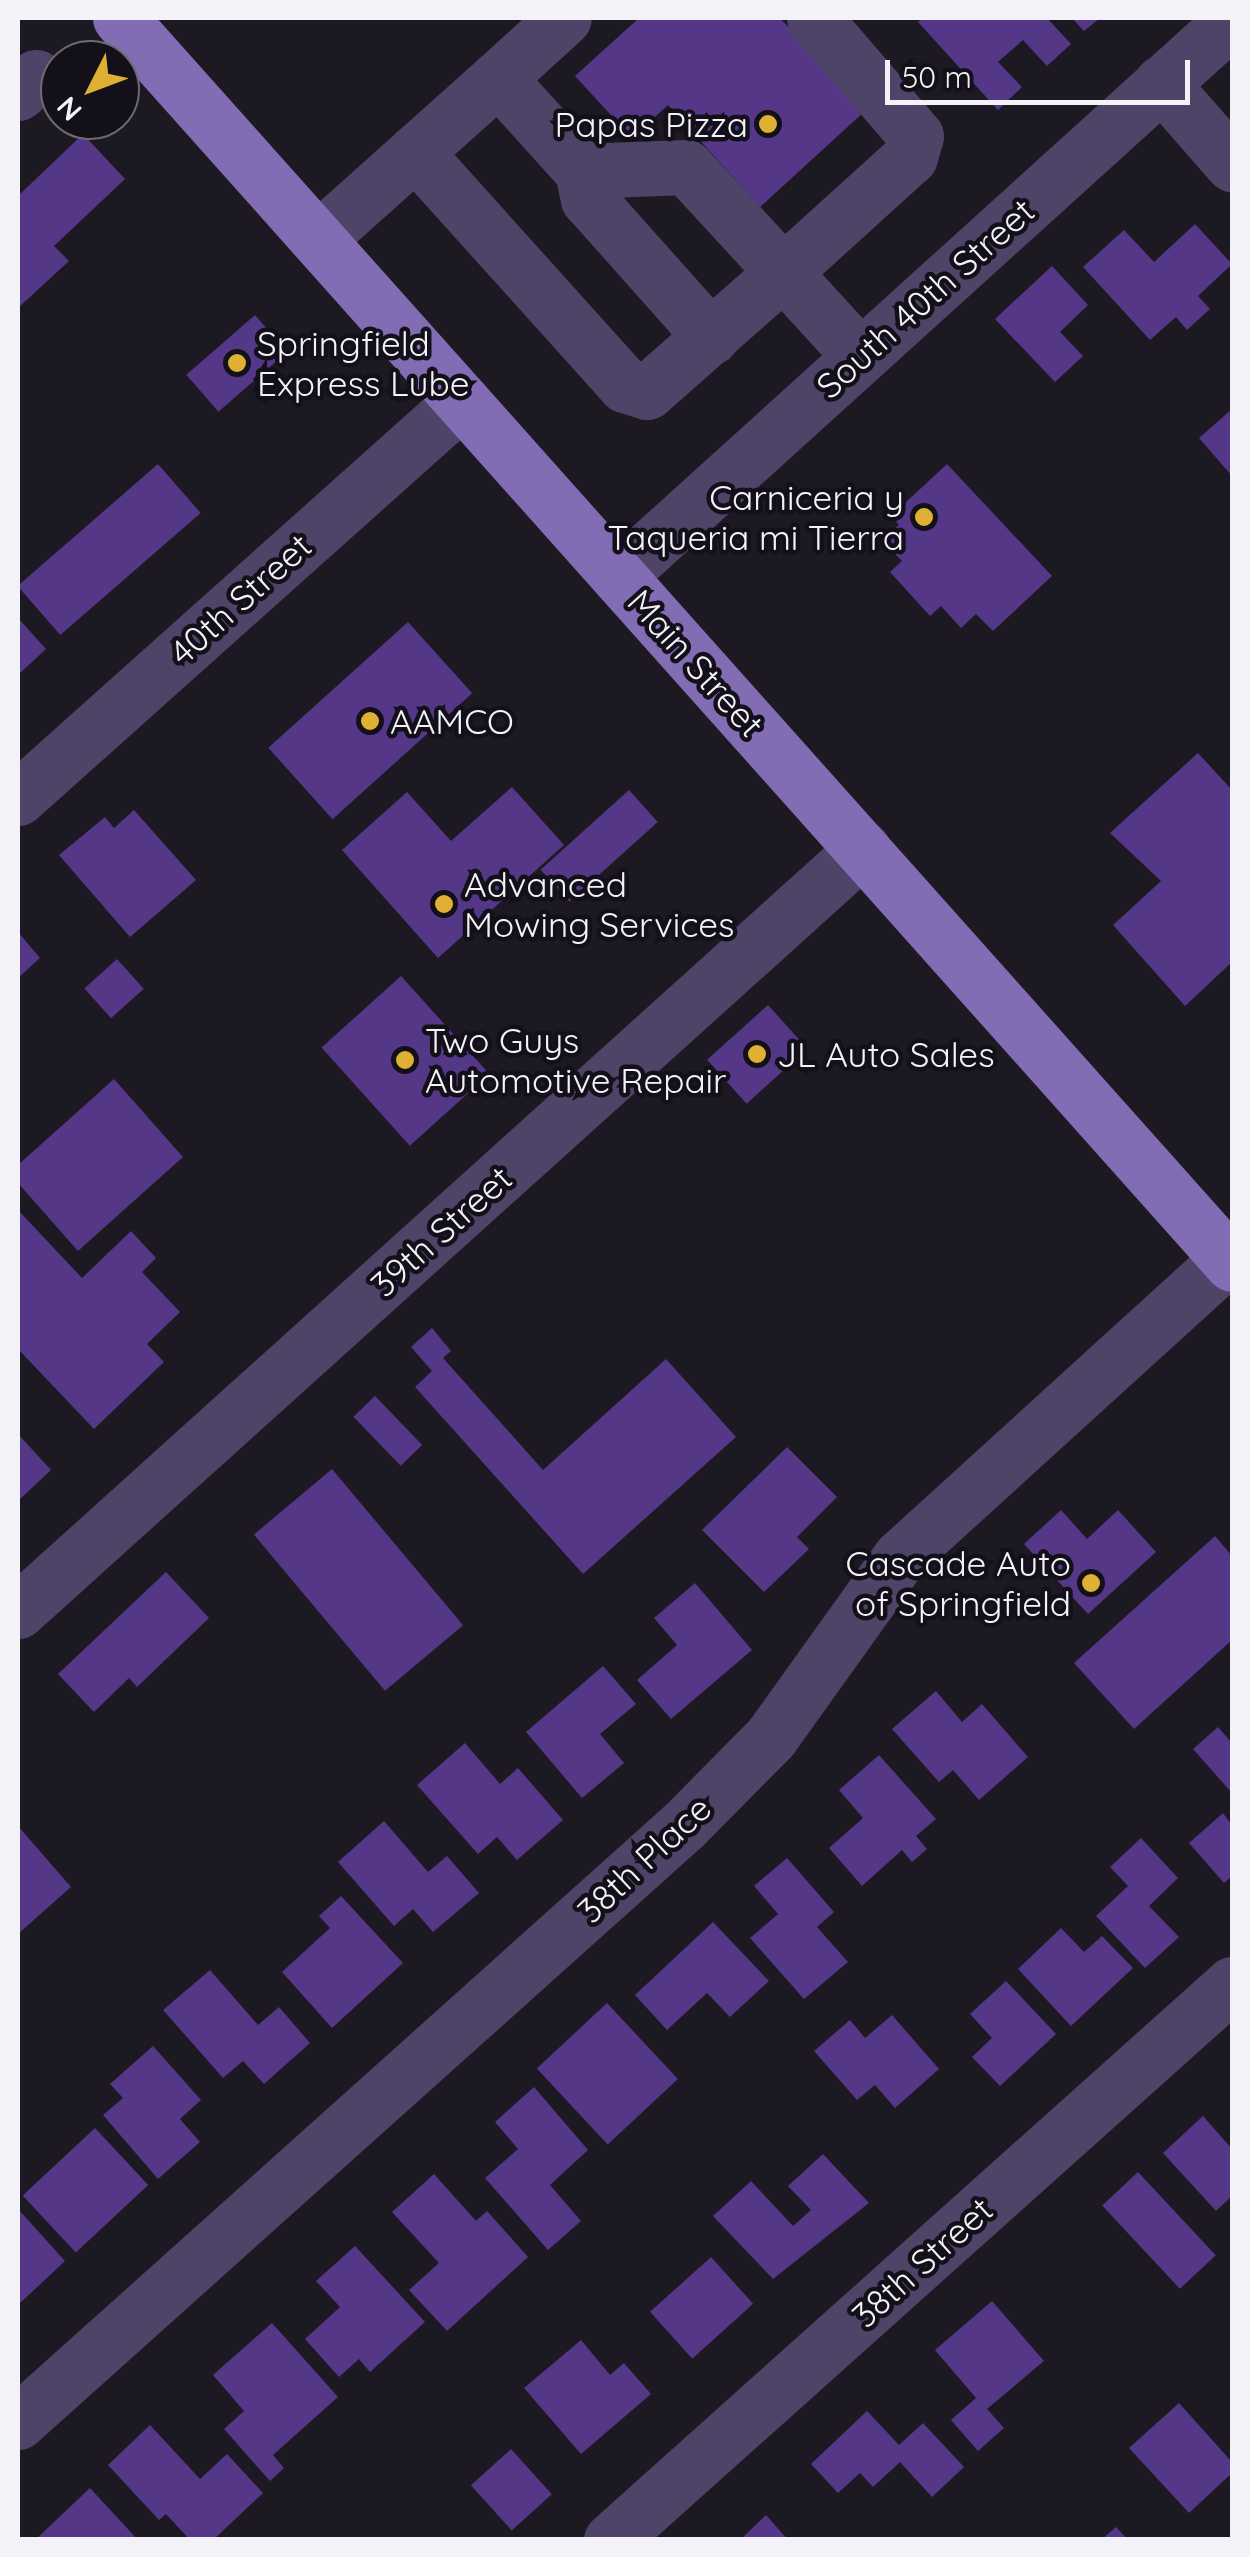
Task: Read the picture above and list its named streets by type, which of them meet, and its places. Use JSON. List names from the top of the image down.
{
  "streets": {
    "main road": ["Main Street"],
    "street": [
      "South 40th Street",
      "40th Street",
      "39th Street",
      "38th Place",
      "38th Street"
    ]
  },
  "crossings": [
    ["South 40th Street", "Main Street"],
    ["40th Street", "Main Street"],
    ["Main Street", "39th Street"],
    ["Main Street", "38th Place"]
  ],
  "places": [
    "Papas Pizza",
    "Springfield Express Lube",
    "Carniceria y Taqueria mi Tierra",
    "AAMCO",
    "Advanced Mowing Services",
    "JL Auto Sales",
    "Two Guys Automotive Repair",
    "Cascade Auto of Springfield"
  ],
  "scale_bar": "50 m",
  "north": "bottom left"
}
